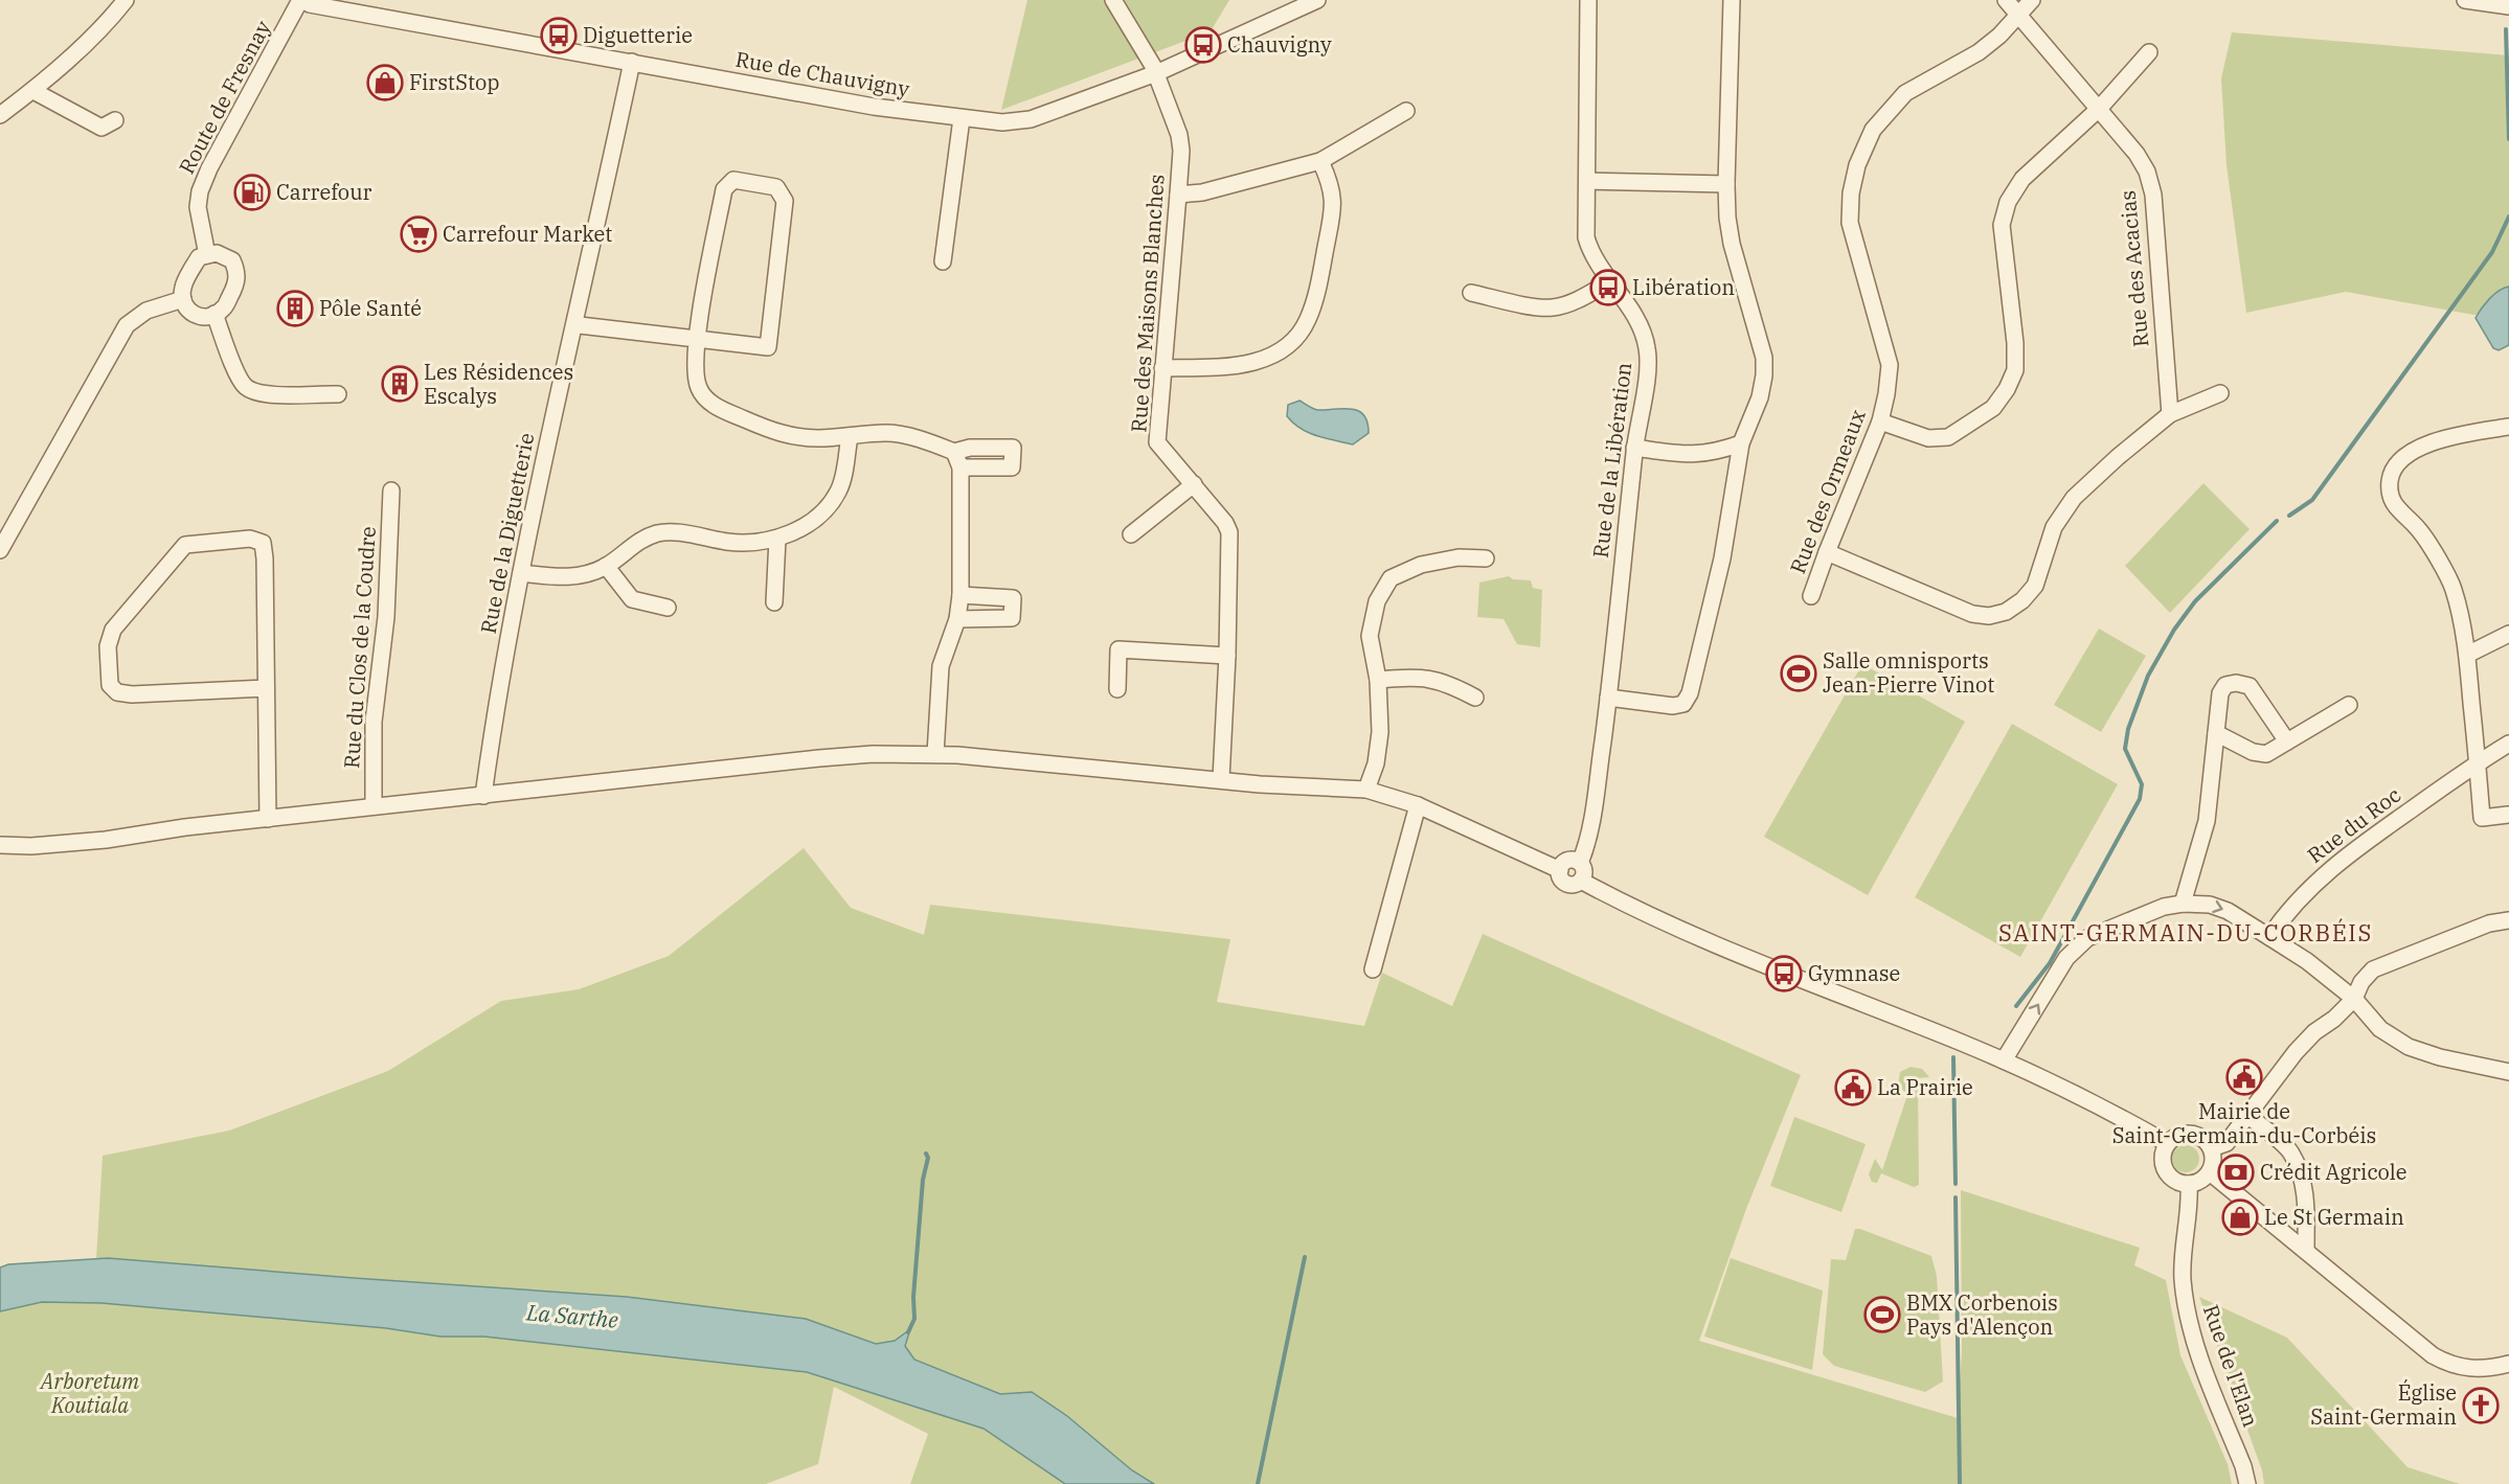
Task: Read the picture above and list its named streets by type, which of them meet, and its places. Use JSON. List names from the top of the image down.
{
  "streets": {
    "street": [
      "Rue de Chauvigny",
      "Route de Fresnay",
      "Rue des Acacias",
      "Rue des Maisons Blanches",
      "Rue de la Libération",
      "Rue des Ormeaux",
      "Rue de la Diguetterie",
      "Rue du Clos de la Coudre",
      "Rue du Roc",
      "Rue de l'Elan"
    ]
  },
  "crossings": [
    ["Rue de Chauvigny", "Route de Fresnay"],
    ["Rue de Chauvigny", "Rue des Maisons Blanches"],
    ["Rue de Chauvigny", "Rue de la Diguetterie"],
    ["Rue des Acacias", "Rue des Ormeaux"]
  ],
  "districts": ["SAINT-GERMAIN-DU-CORBÉIS"],
  "water": ["La Sarthe"],
  "parks": ["Arboretum Koutiala"],
  "places": {
    "bus stop": [
      "Diguetterie",
      "Chauvigny",
      "Libération",
      "Gymnase"
    ],
    "shop": ["FirstStop", "Le St Germain"],
    "fuel station": ["Carrefour"],
    "supermarket": ["Carrefour Market"],
    "building": ["Pôle Santé", "Les Résidences Escalys"],
    "sports": ["Salle omnisports Jean-Pierre Vinot", "BMX Corbenois Pays d'Alençon"],
    "public building": ["Mairie de Saint-Germain-du-Corbéis", "La Prairie"],
    "bank": ["Crédit Agricole"],
    "church": ["Église Saint-Germain"]
  }
}
